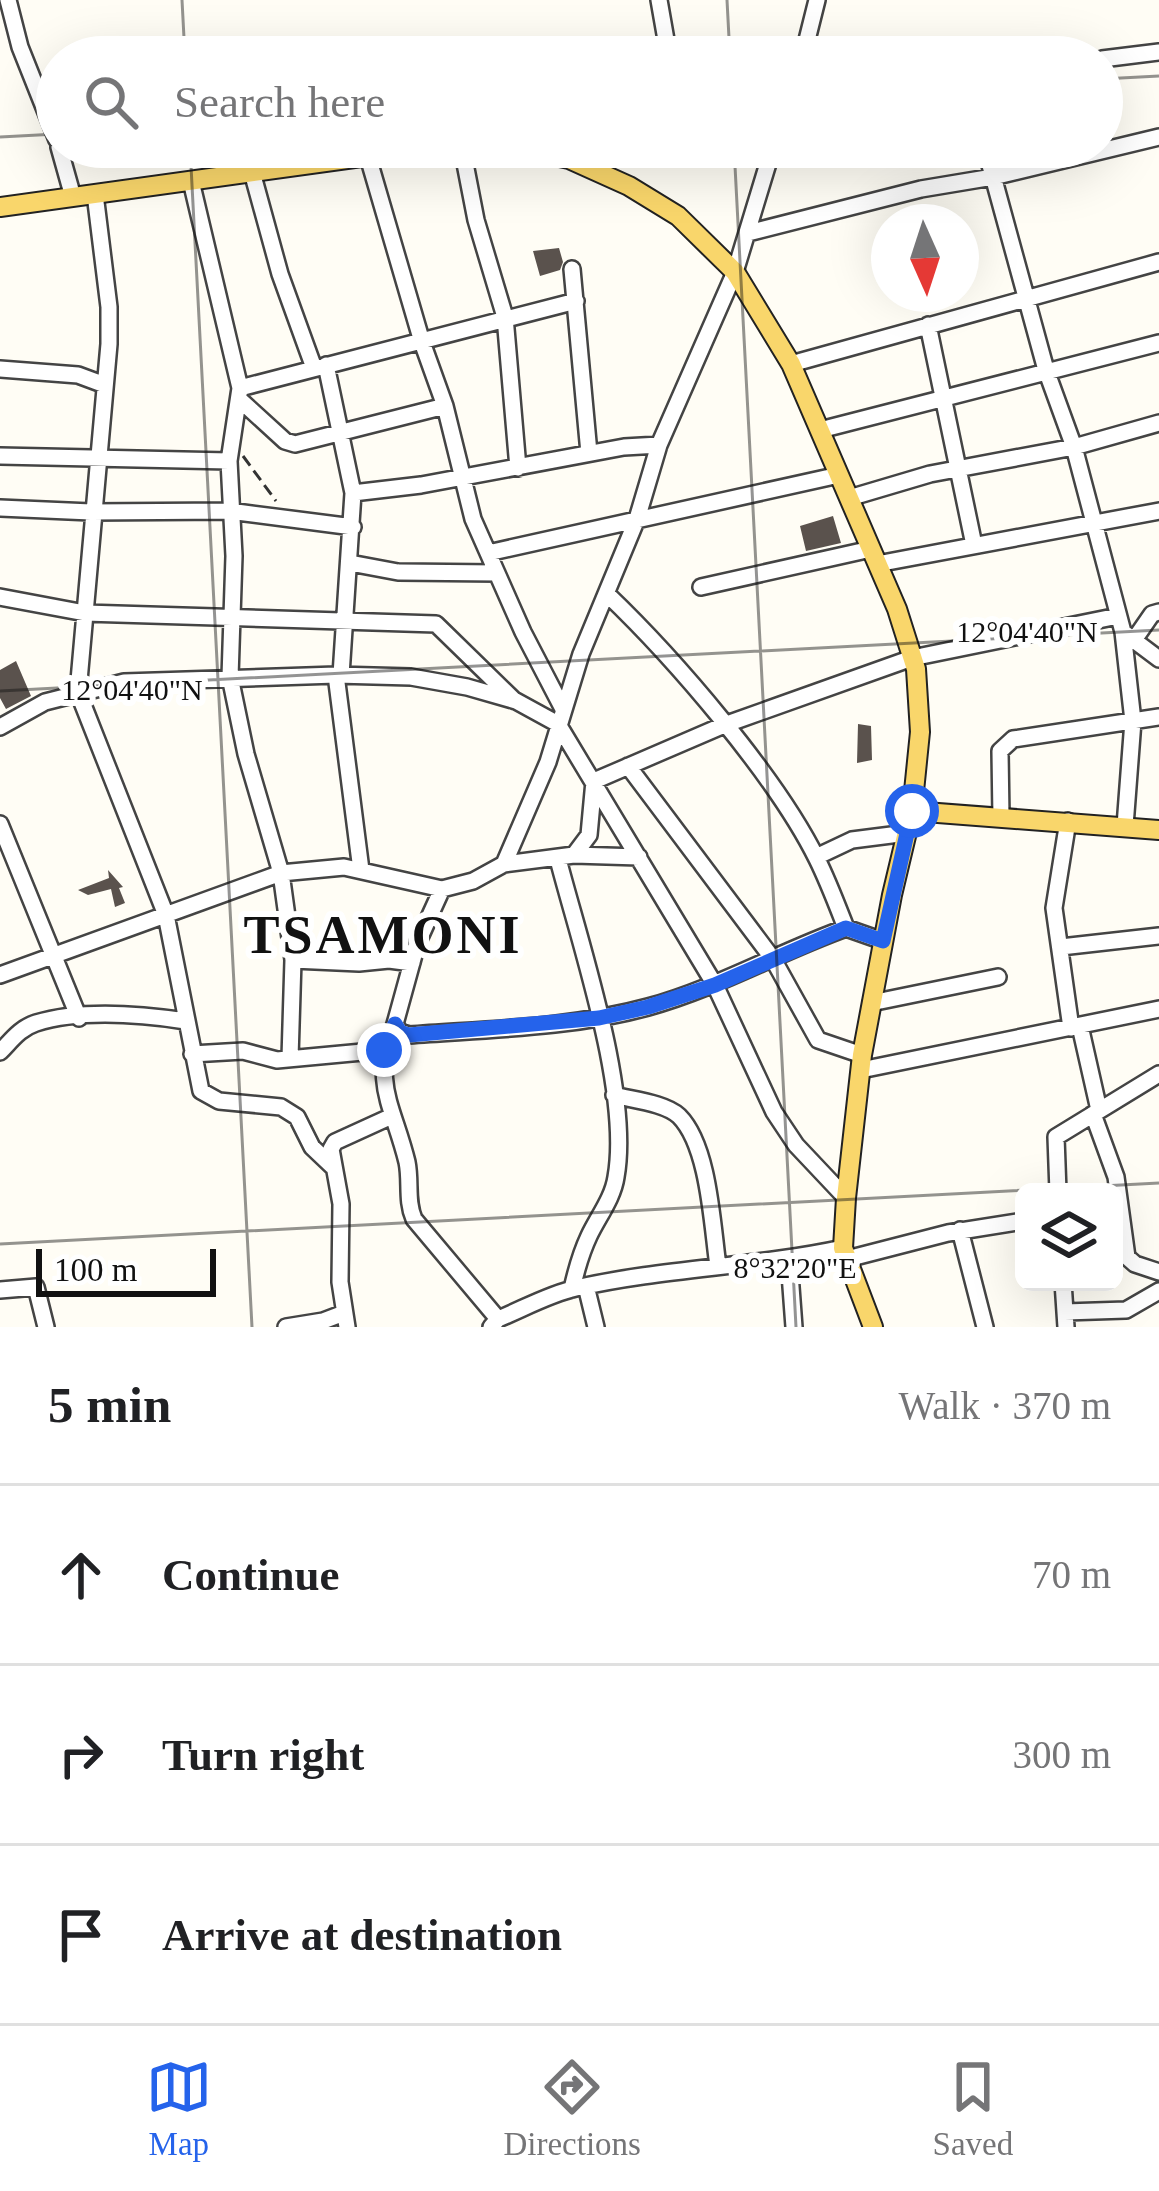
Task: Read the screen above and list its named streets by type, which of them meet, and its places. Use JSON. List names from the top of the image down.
{
  "districts": ["TSAMONI"],
  "scale_bar": "100 m",
  "north": "bottom",
  "page": {
    "search": "Search here",
    "scale": "100 m",
    "heading": ["5 min", "Walk · 370 m"],
    "list": [
      ["Continue", "70 m"],
      ["Turn right", "300 m"],
      "Arrive at destination"
    ],
    "nav": ["Map", "Directions", "Saved"]
  },
  "coordinates": ["12°04'40\"N", "8°32'20\"E"]
}
